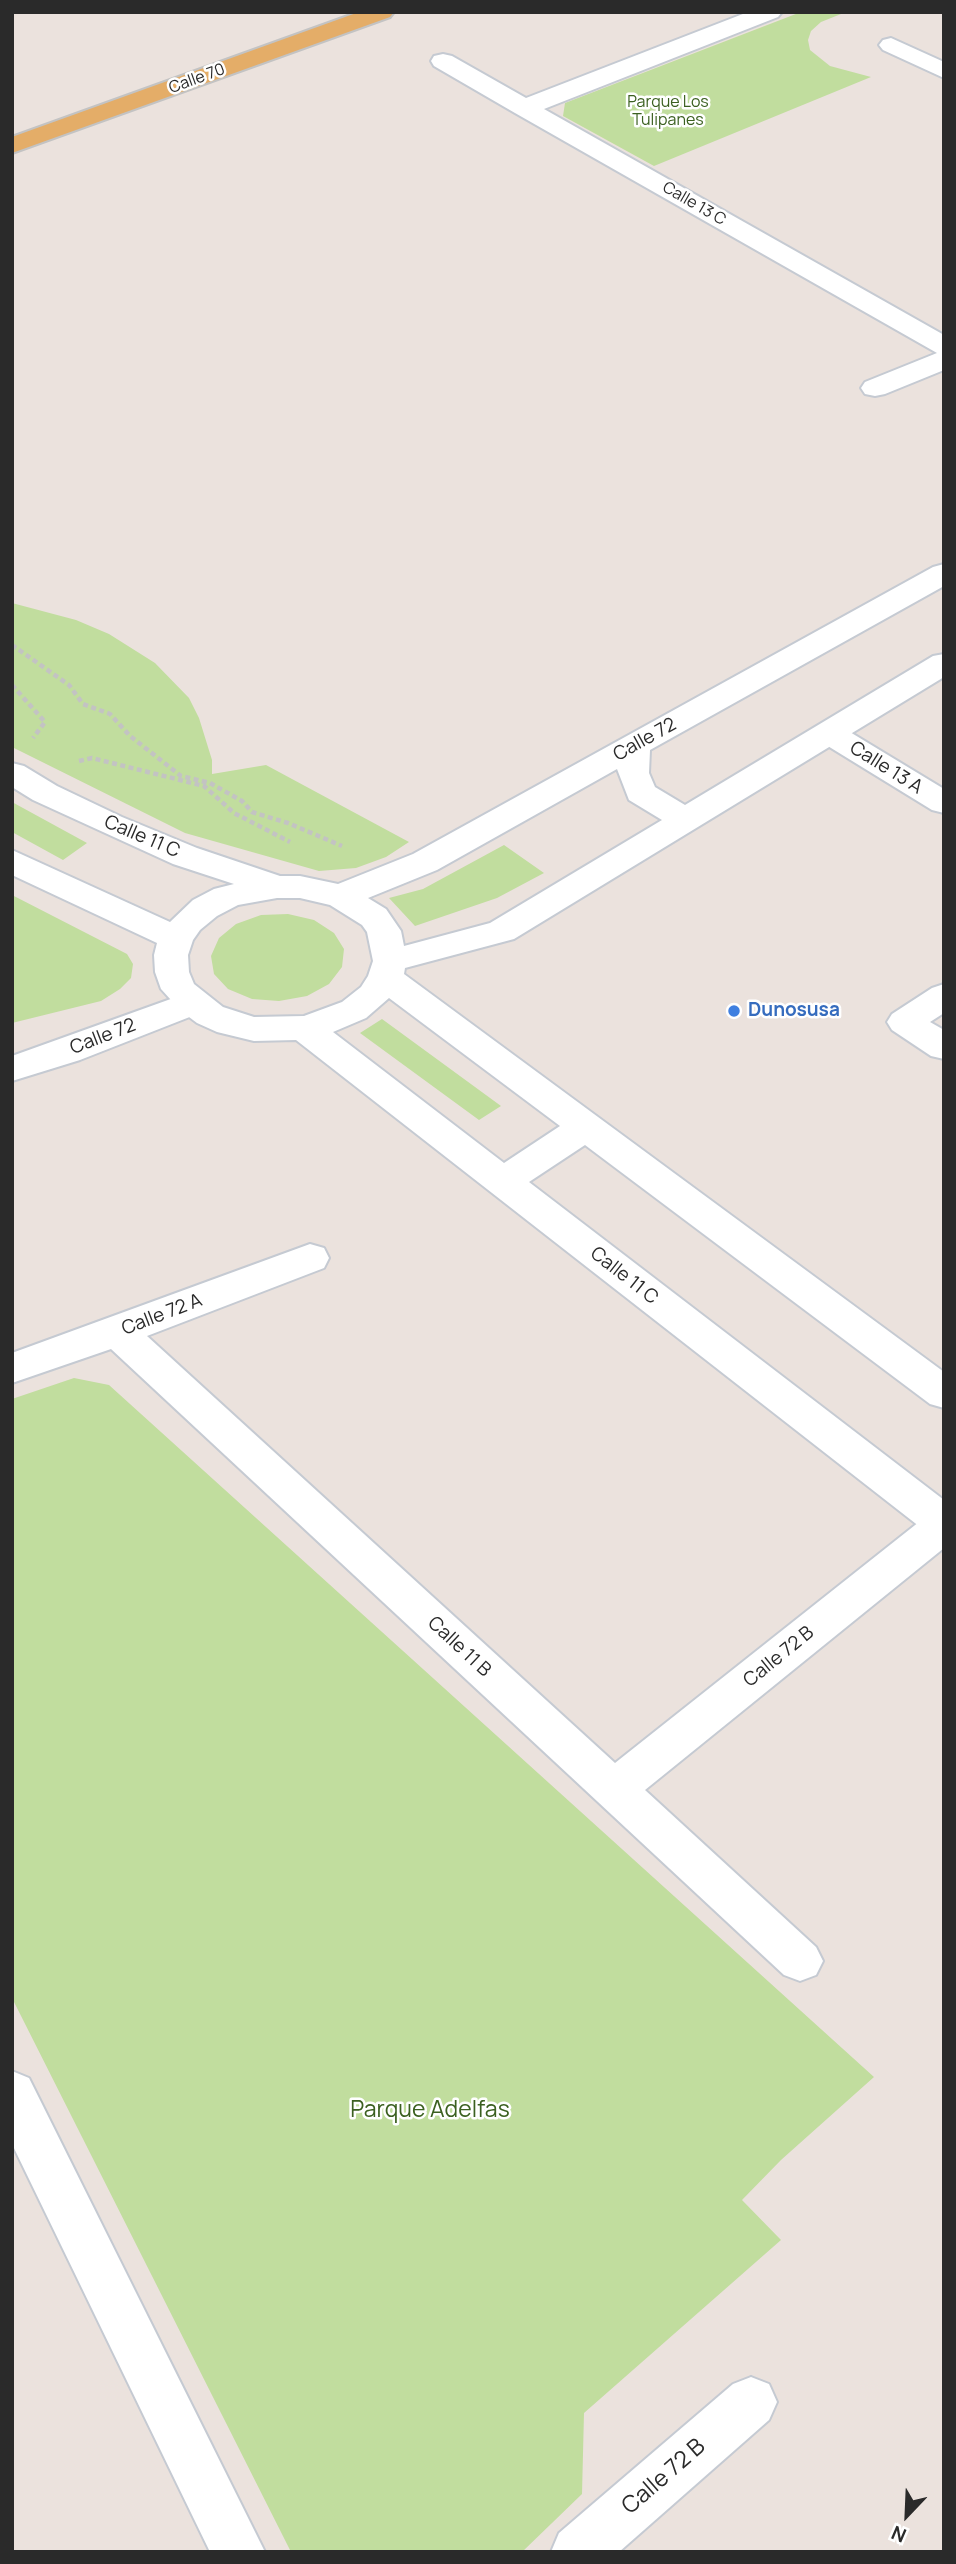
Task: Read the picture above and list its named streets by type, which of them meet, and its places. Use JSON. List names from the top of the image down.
{
  "streets": {
    "main road": [
      "Calle 70",
      "Calle 13 C",
      "Calle 72",
      "Calle 13 A",
      "Calle 11 C",
      "Calle 72 A",
      "Calle 11 B",
      "Calle 72 B"
    ]
  },
  "crossings": [
    ["Calle 72", "Calle 11 C"],
    ["Calle 11 C", "Calle 72 B"],
    ["Calle 72 A", "Calle 11 B"],
    ["Calle 11 B", "Calle 72 B"]
  ],
  "parks": ["Parque Los Tulipanes", "Parque Adelfas"],
  "places": ["Dunosusa"],
  "north": "bottom left"
}
